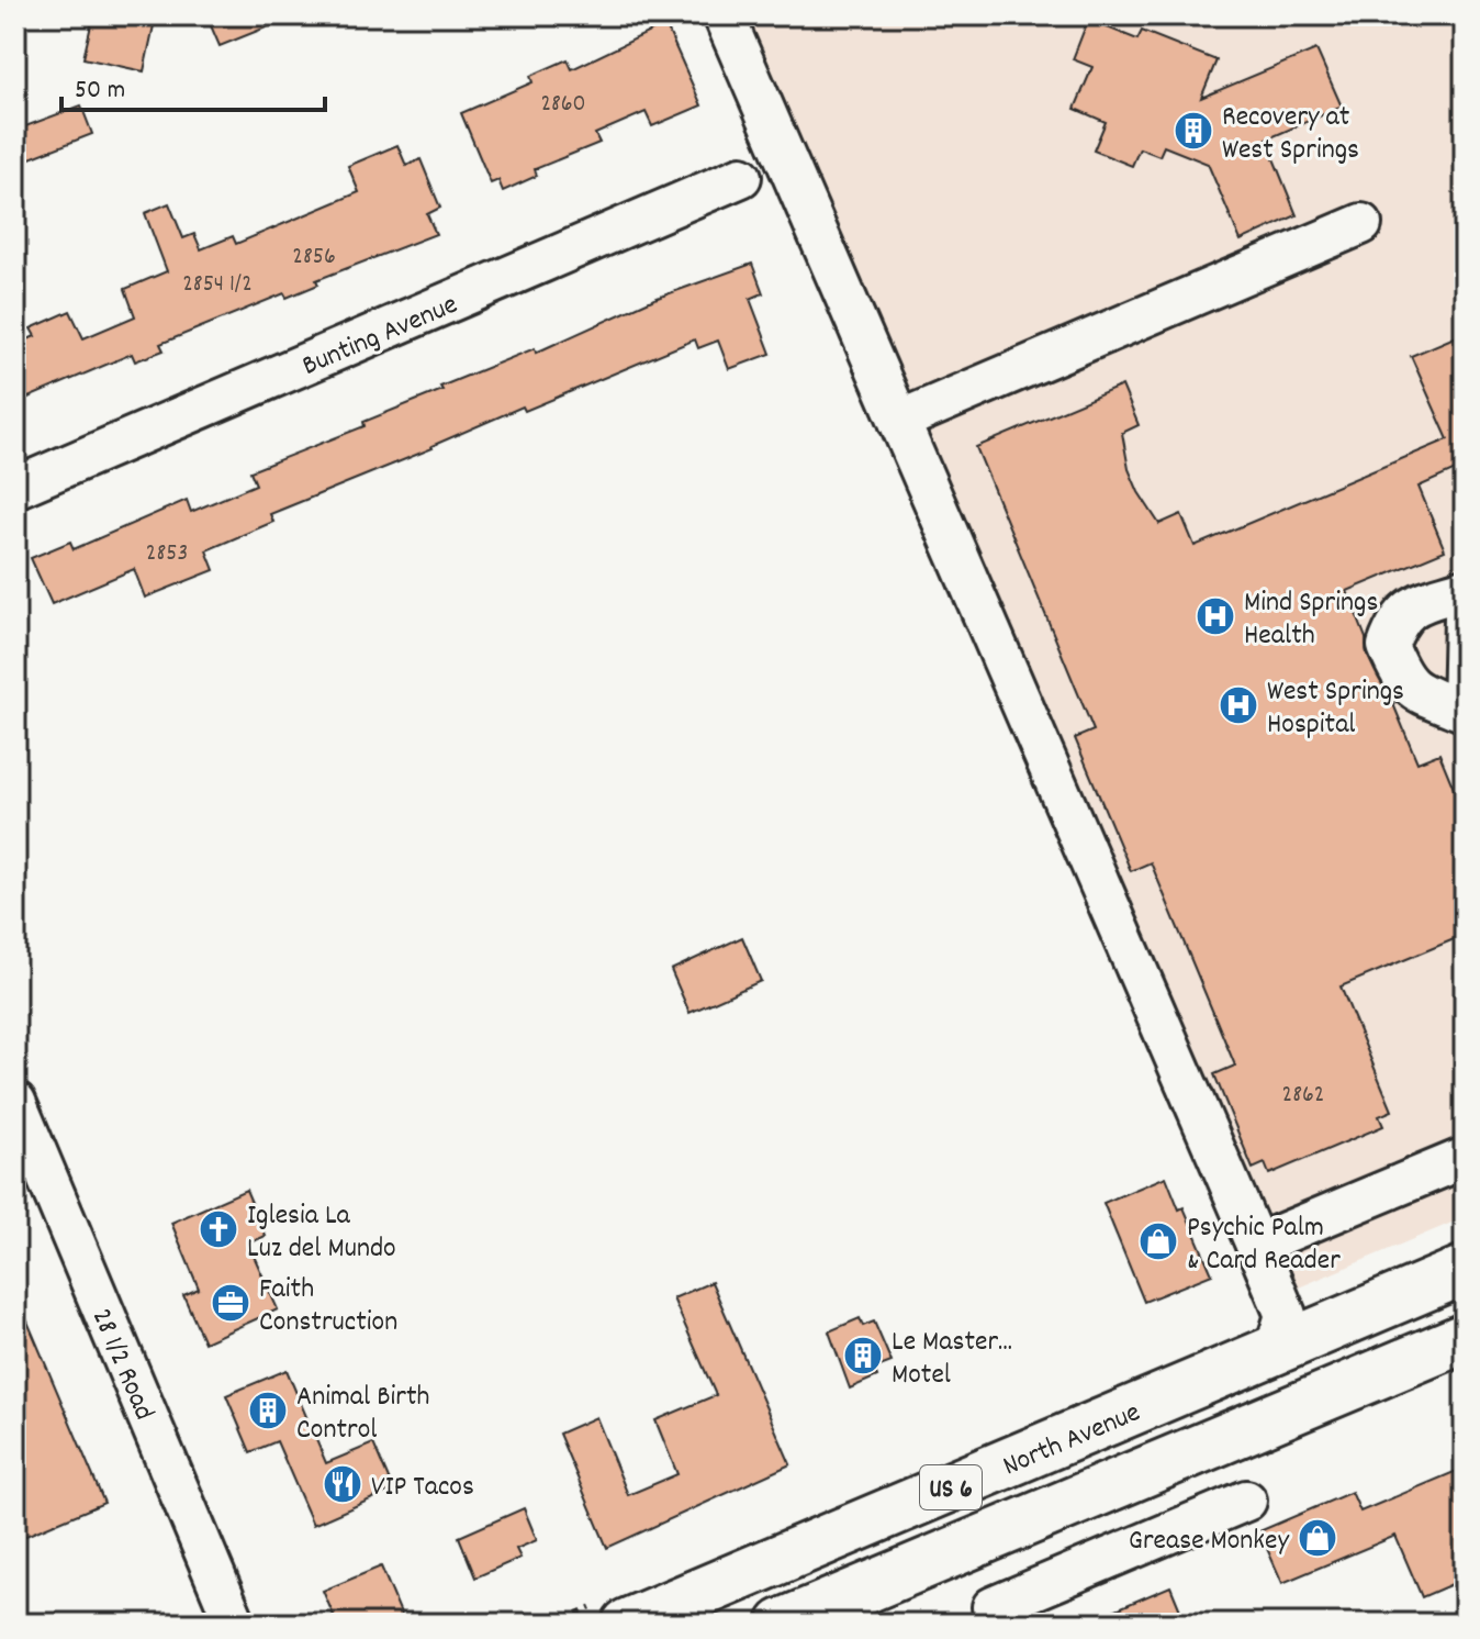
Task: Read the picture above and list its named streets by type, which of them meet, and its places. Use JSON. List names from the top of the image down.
{
  "streets": {
    "main road": ["North Avenue", "US 6"],
    "street": ["Bunting Avenue", "28 1/2 Road"]
  },
  "places": {
    "building": ["Recovery at West Springs", "Le Master... Motel", "Animal Birth Control"],
    "hospital": ["Mind Springs Health", "West Springs Hospital"],
    "church": ["Iglesia La Luz del Mundo"],
    "shop": ["Psychic Palm & Card Reader", "Grease Monkey"],
    "office": ["Faith Construction"],
    "restaurant": ["VIP Tacos"]
  },
  "house_numbers": [
    "2860",
    "2856",
    "2854 1/2",
    "2853",
    "2862"
  ],
  "scale_bar": "50 m"
}
